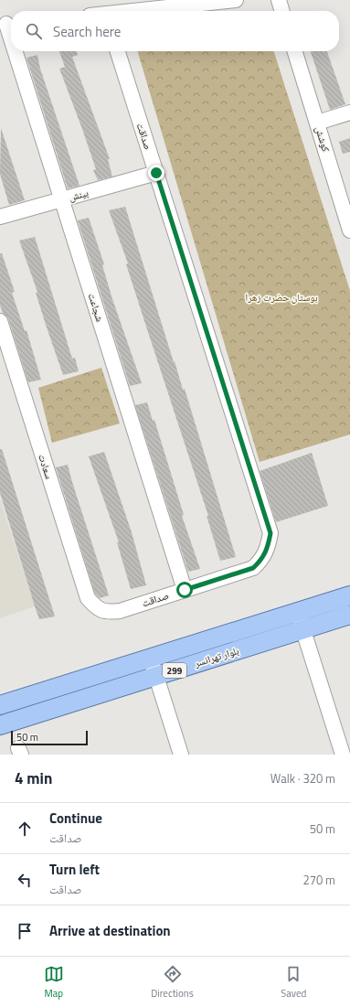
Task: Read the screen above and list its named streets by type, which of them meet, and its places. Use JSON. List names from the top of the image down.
{
  "streets": {
    "main road": ["بلوار تهرانسر", "299"],
    "street": [
      "صداقت",
      "کوشش",
      "بینش",
      "شجاعت",
      "سعادت"
    ]
  },
  "crossings": [
    ["صداقت", "بینش"],
    ["صداقت", "شجاعت"],
    ["صداقت", "سعادت"],
    ["بینش", "شجاعت"]
  ],
  "parks": ["بوستان حضرت زهرا"],
  "scale_bar": "50 m",
  "page": {
    "search": "Search here",
    "scale": "50 m",
    "heading": ["4 min", "Walk · 320 m"],
    "list": [
      ["Continue", "صداقت", "50 m"],
      ["Turn left", "صداقت", "270 m"],
      "Arrive at destination"
    ],
    "nav": ["Map", "Directions", "Saved"]
  }
}
